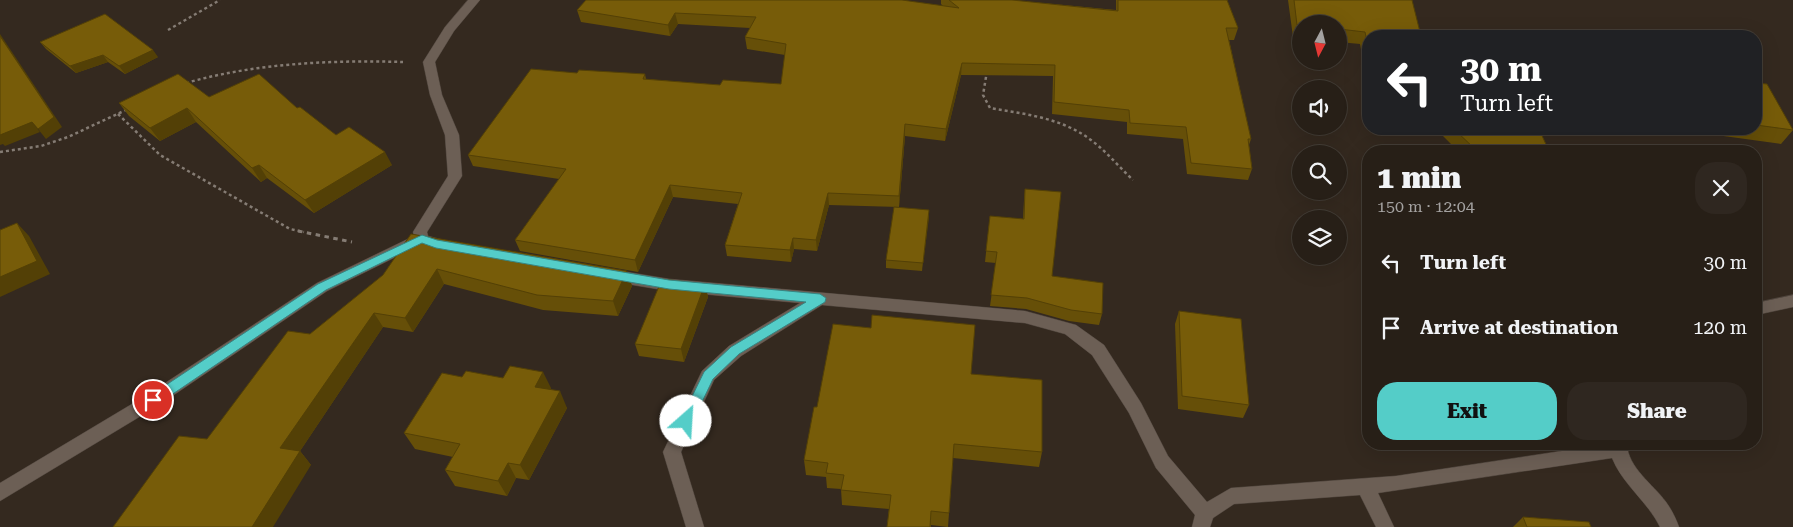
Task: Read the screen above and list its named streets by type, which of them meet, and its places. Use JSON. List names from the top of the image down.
{
  "north": "bottom",
  "page": {
    "turn": ["30 m", "Turn left"],
    "heading": ["1 min", "150 m · 12:04"],
    "list": [
      {
        "name": "Turn left",
        "value": "30 m"
      },
      {
        "name": "Arrive at destination",
        "value": "120 m"
      }
    ],
    "buttons": ["Exit", "Share"]
  }
}
